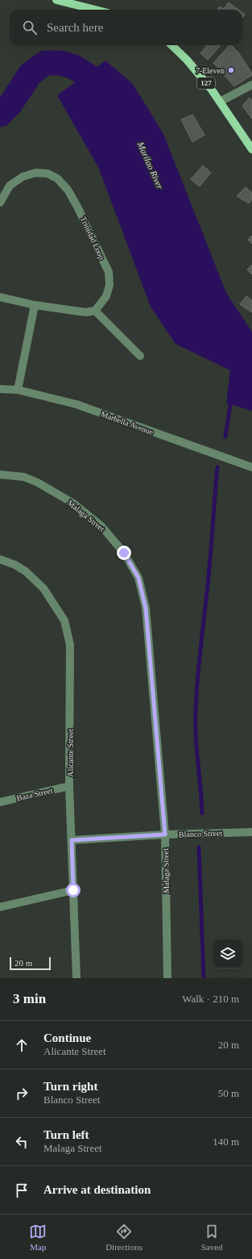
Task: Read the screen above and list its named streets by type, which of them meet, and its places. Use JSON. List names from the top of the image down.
{
  "streets": {
    "main road": ["127"],
    "street": [
      "Trinidad Loop",
      "Marbella Avenue",
      "Malaga Street",
      "Alicante Street",
      "Baza Street",
      "Blanco Street"
    ]
  },
  "crossings": [
    ["Malaga Street", "Blanco Street"],
    ["Alicante Street", "Baza Street"],
    ["Alicante Street", "Blanco Street"]
  ],
  "water": ["Marilao River"],
  "places": ["7-Eleven"],
  "scale_bar": "20 m",
  "page": {
    "search": "Search here",
    "scale": "20 m",
    "heading": ["3 min", "Walk · 210 m"],
    "list": [
      ["Continue", "Alicante Street", "20 m"],
      ["Turn right", "Blanco Street", "50 m"],
      ["Turn left", "Malaga Street", "140 m"],
      "Arrive at destination"
    ],
    "nav": ["Map", "Directions", "Saved"]
  }
}
